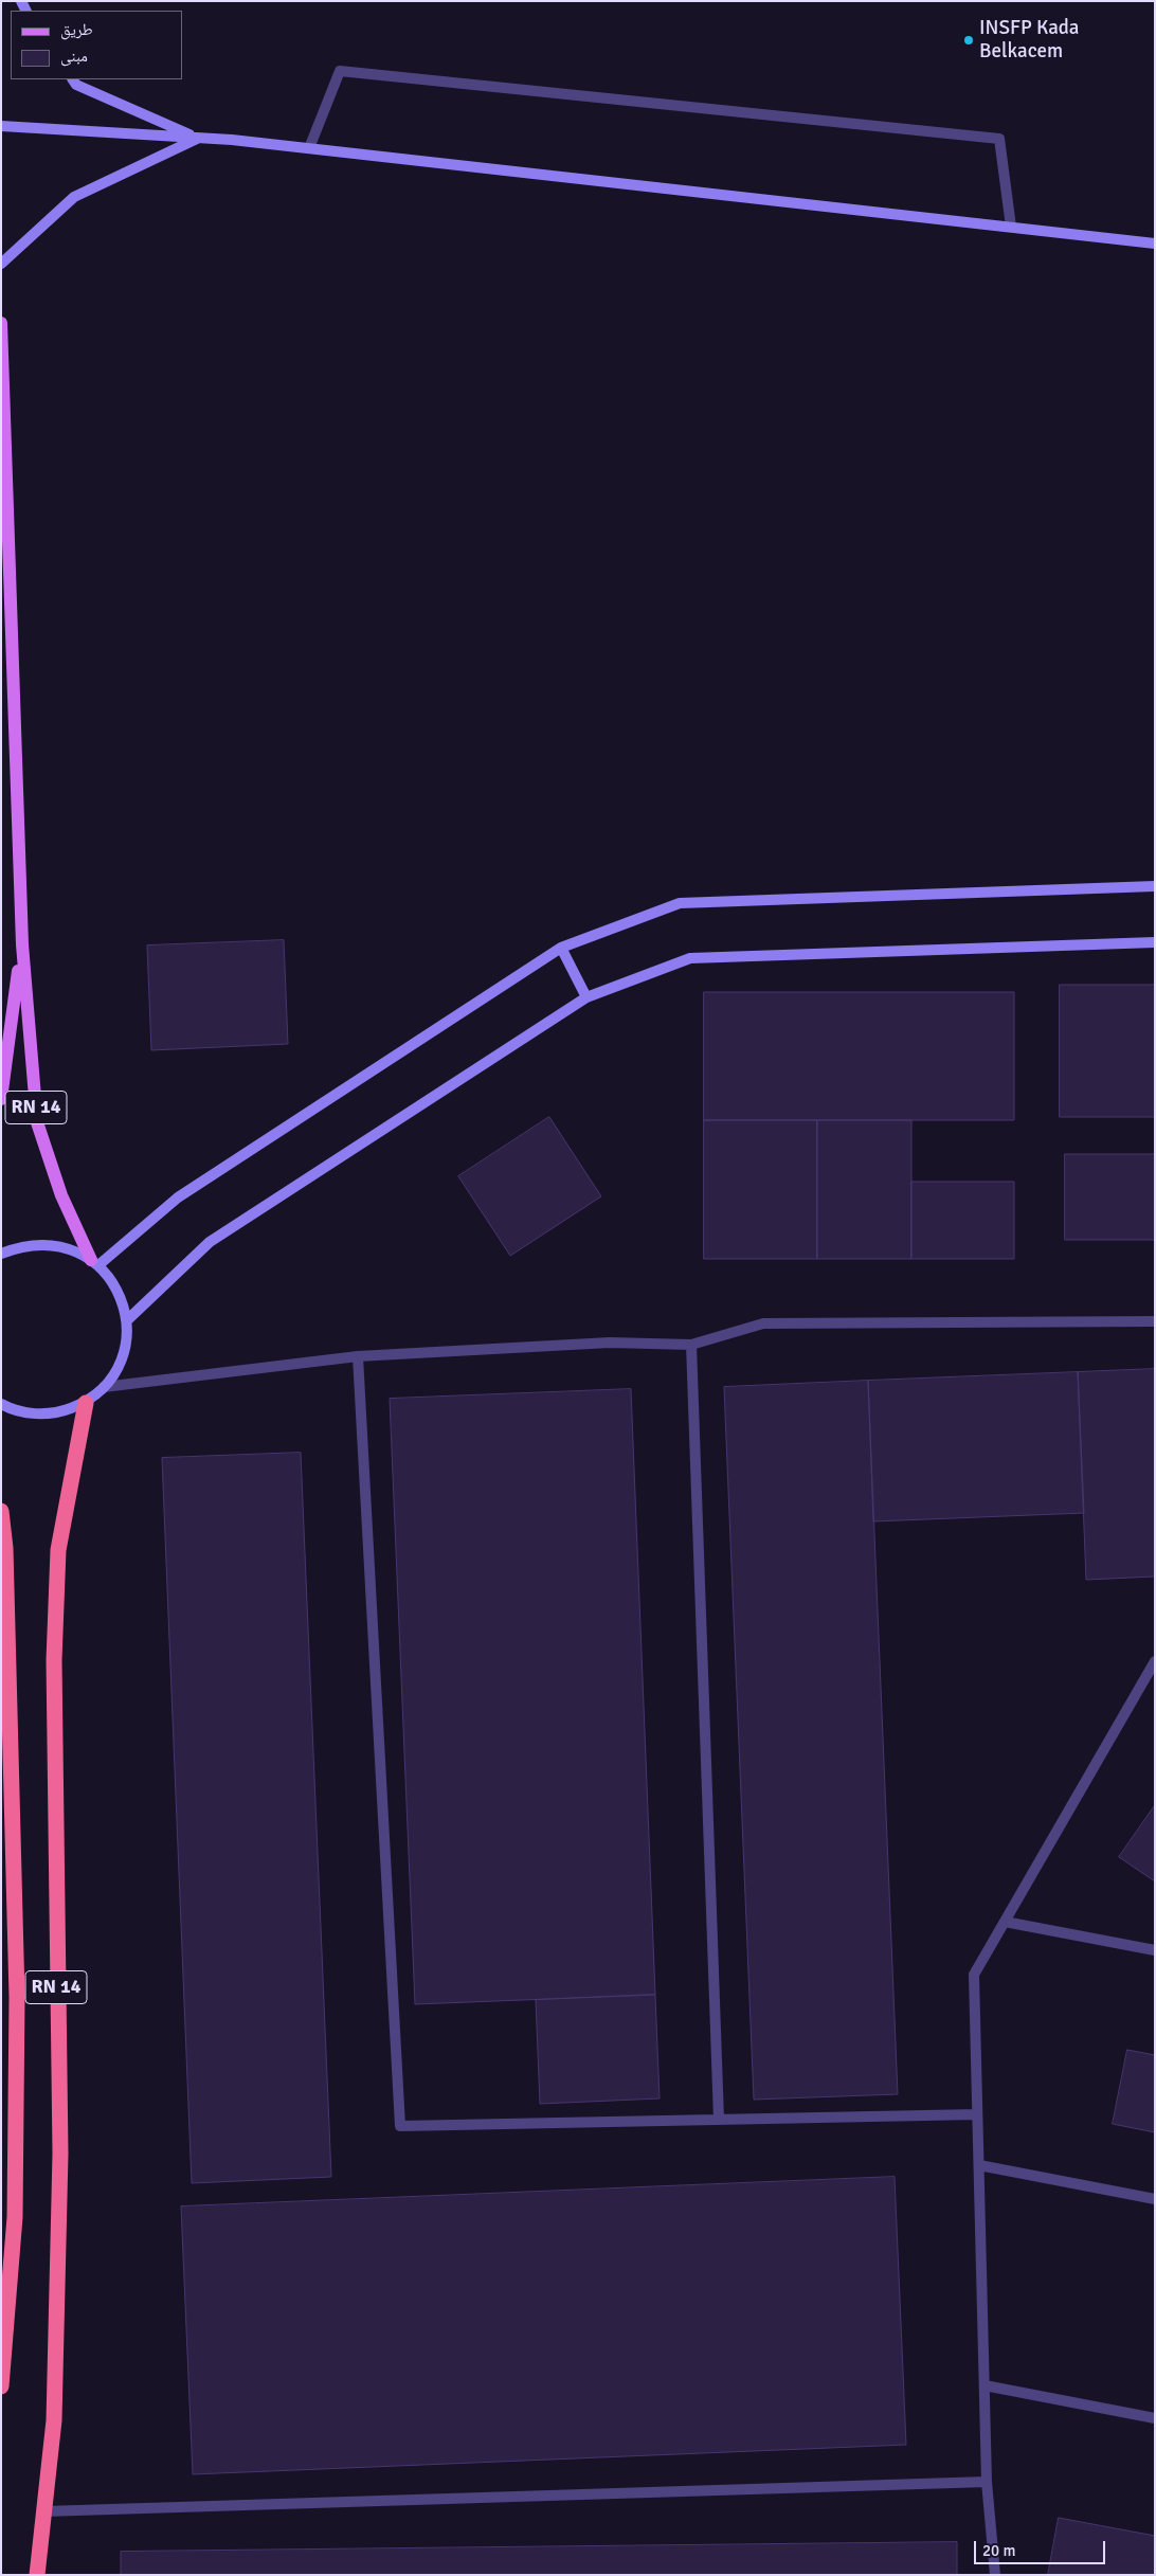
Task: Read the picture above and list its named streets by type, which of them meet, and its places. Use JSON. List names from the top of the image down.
{
  "streets": {
    "highway": ["RN 14"]
  },
  "places": ["INSFP Kada Belkacem"],
  "legend": ["طريق", "مبنى"],
  "scale_bar": "20 m"
}
